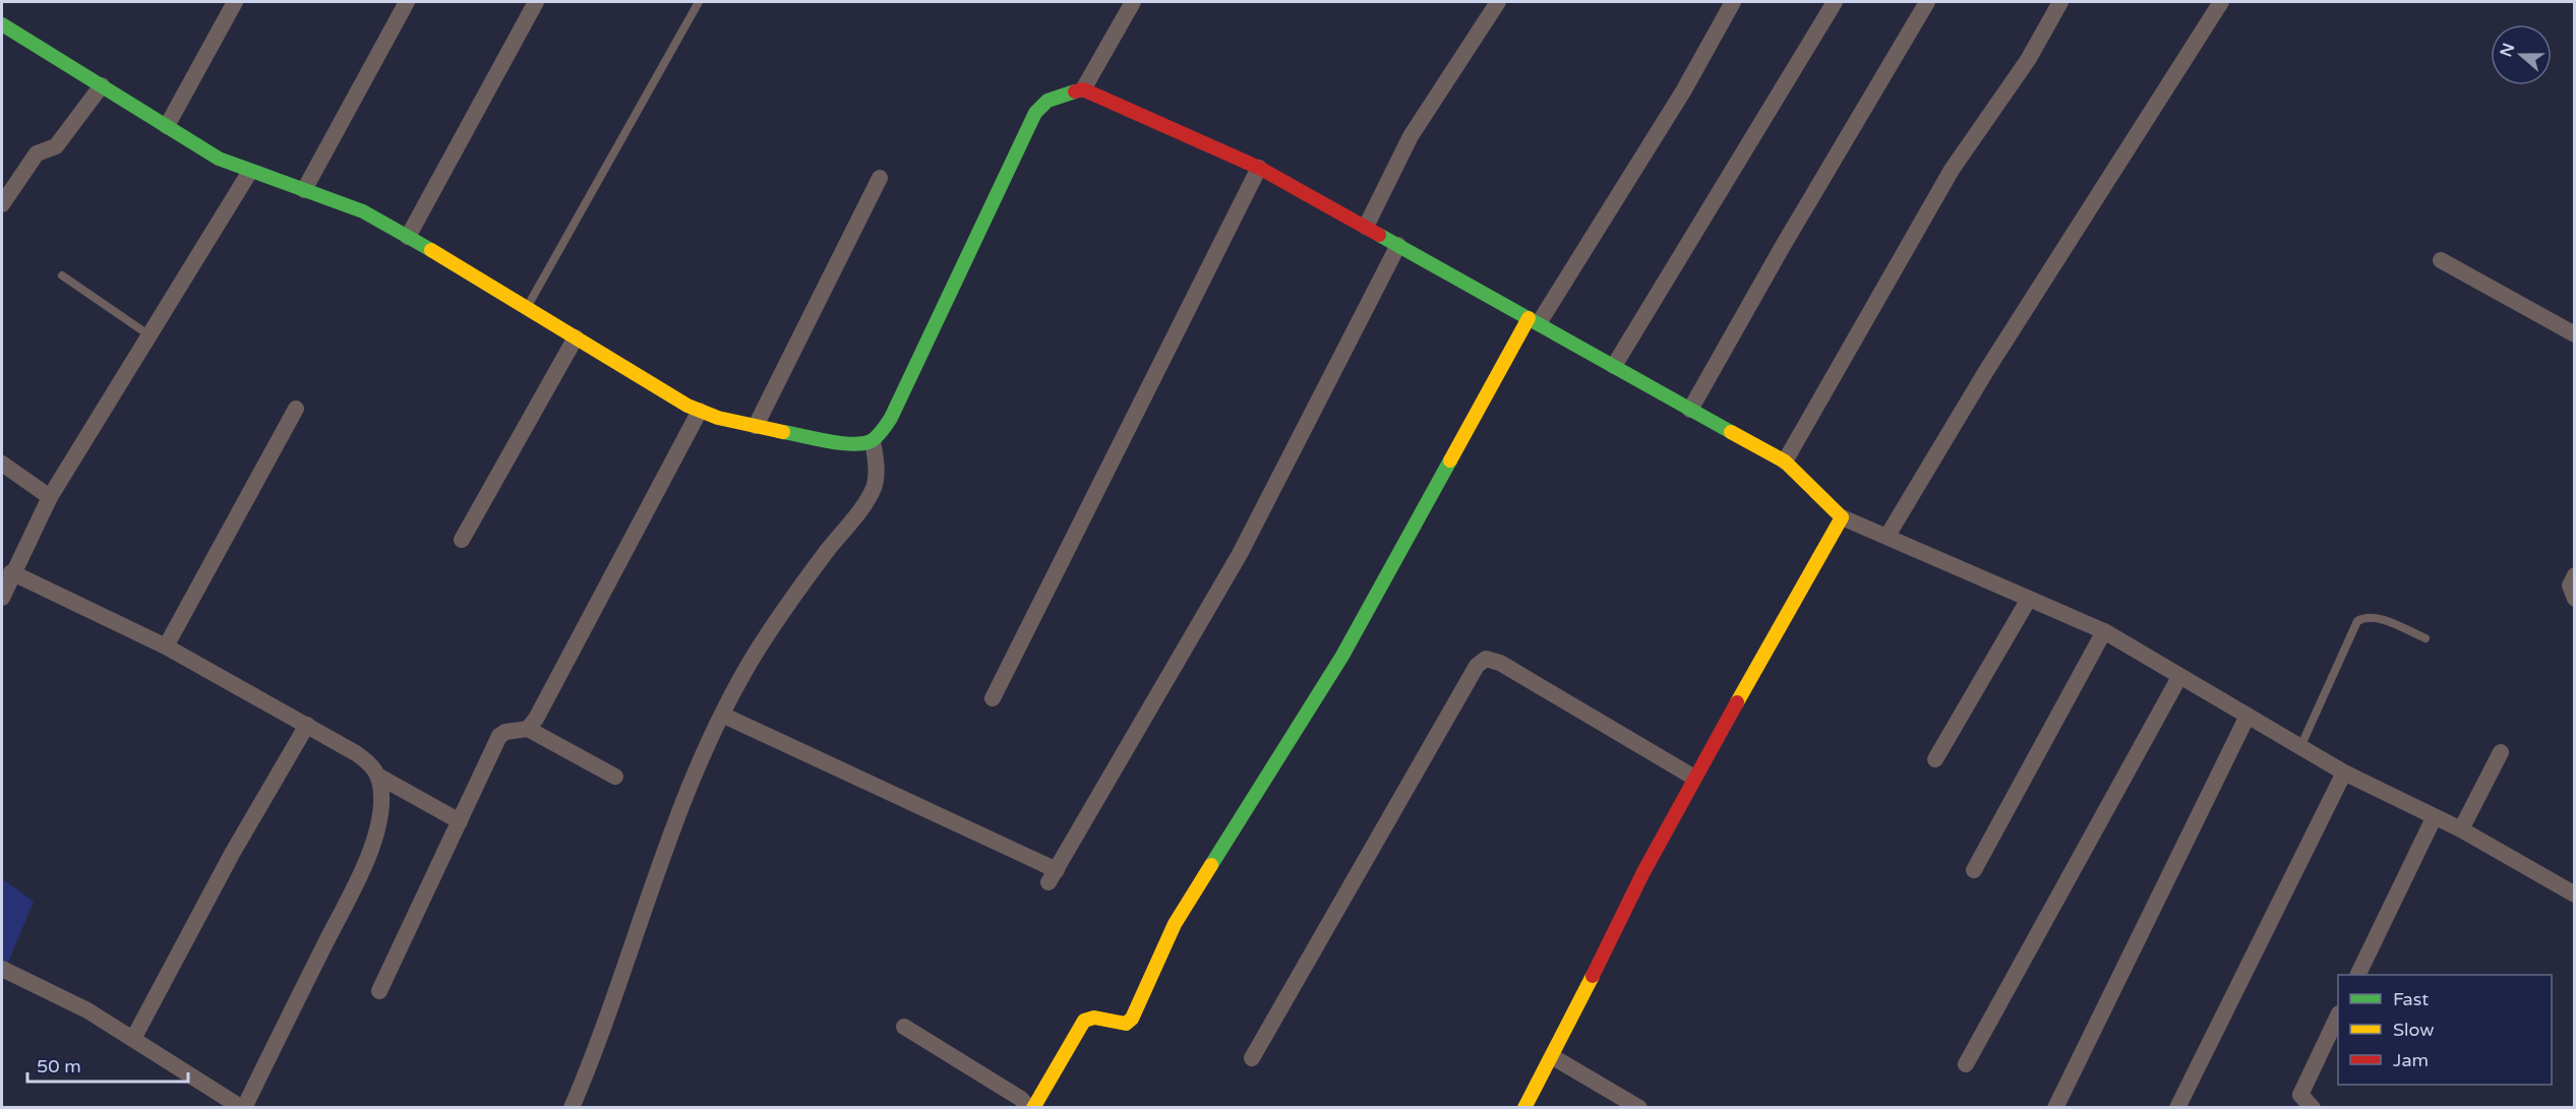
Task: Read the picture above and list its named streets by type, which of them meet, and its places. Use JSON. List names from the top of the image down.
{
  "legend": ["Fast", "Slow", "Jam"],
  "scale_bar": "50 m",
  "north": "left"
}
